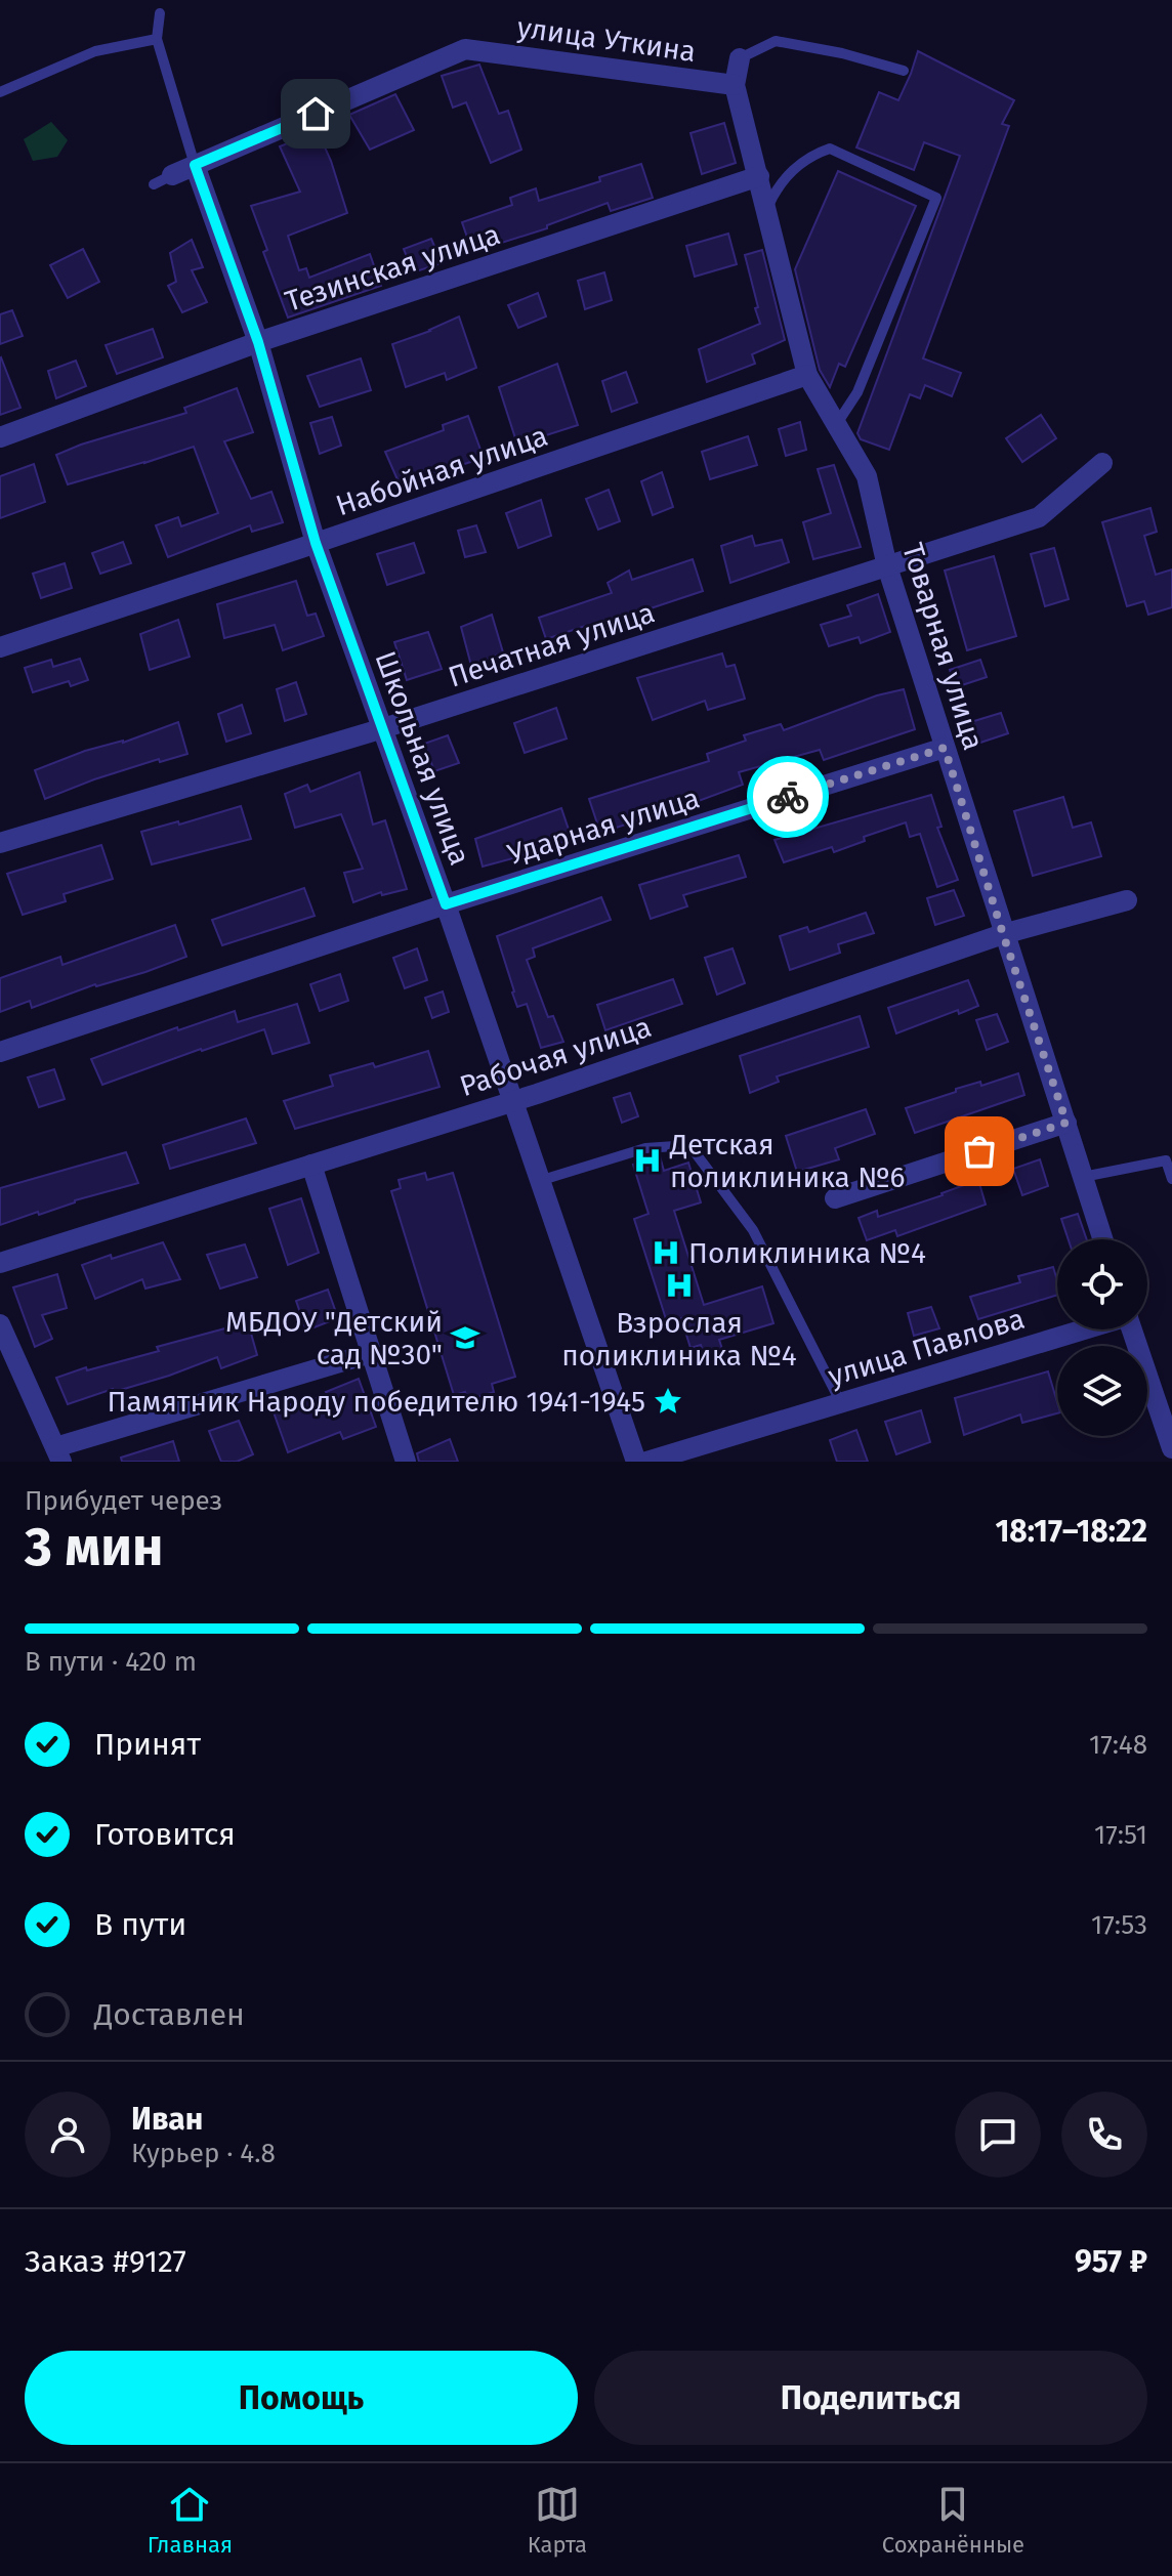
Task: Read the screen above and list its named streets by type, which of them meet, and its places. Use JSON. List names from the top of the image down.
{
  "streets": {
    "street": [
      "улица Уткина",
      "Тезинская улица",
      "Набойная улица",
      "Печатная улица",
      "Товарная улица",
      "Школьная улица",
      "Ударная улица",
      "Рабочая улица",
      "улица Павлова"
    ]
  },
  "crossings": [
    ["улица Уткина", "Товарная улица"],
    ["улица Уткина", "Школьная улица"],
    ["Тезинская улица", "Товарная улица"],
    ["Тезинская улица", "Школьная улица"],
    ["Набойная улица", "Товарная улица"],
    ["Набойная улица", "Школьная улица"],
    ["Печатная улица", "Товарная улица"],
    ["Печатная улица", "Школьная улица"],
    ["Товарная улица", "Ударная улица"],
    ["Товарная улица", "Рабочая улица"],
    ["Школьная улица", "Ударная улица"],
    ["Школьная улица", "Рабочая улица"]
  ],
  "places": {
    "hospital": ["Детская поликлиника №6", "Поликлиника №4", "Взрослая поликлиника №4"],
    "school or university": ["МБДОУ \"Детский сад №30\""],
    "place": ["Памятник Народу победителю 1941-1945"]
  },
  "page": {
    "heading": ["3 мин", "Прибудет через", "18:17–18:22"],
    "panel": [
      "Иван",
      "Курьер · 4.8",
      "Заказ #9127",
      "957 ₽"
    ],
    "bar": "В пути · 420 m",
    "list": [
      ["Принят", "17:48"],
      ["Готовится", "17:51"],
      ["В пути", "17:53"],
      "Доставлен"
    ],
    "buttons": ["Помощь", "Поделиться"],
    "tabs": ["Главная", "Карта", "Сохранённые"]
  }
}
